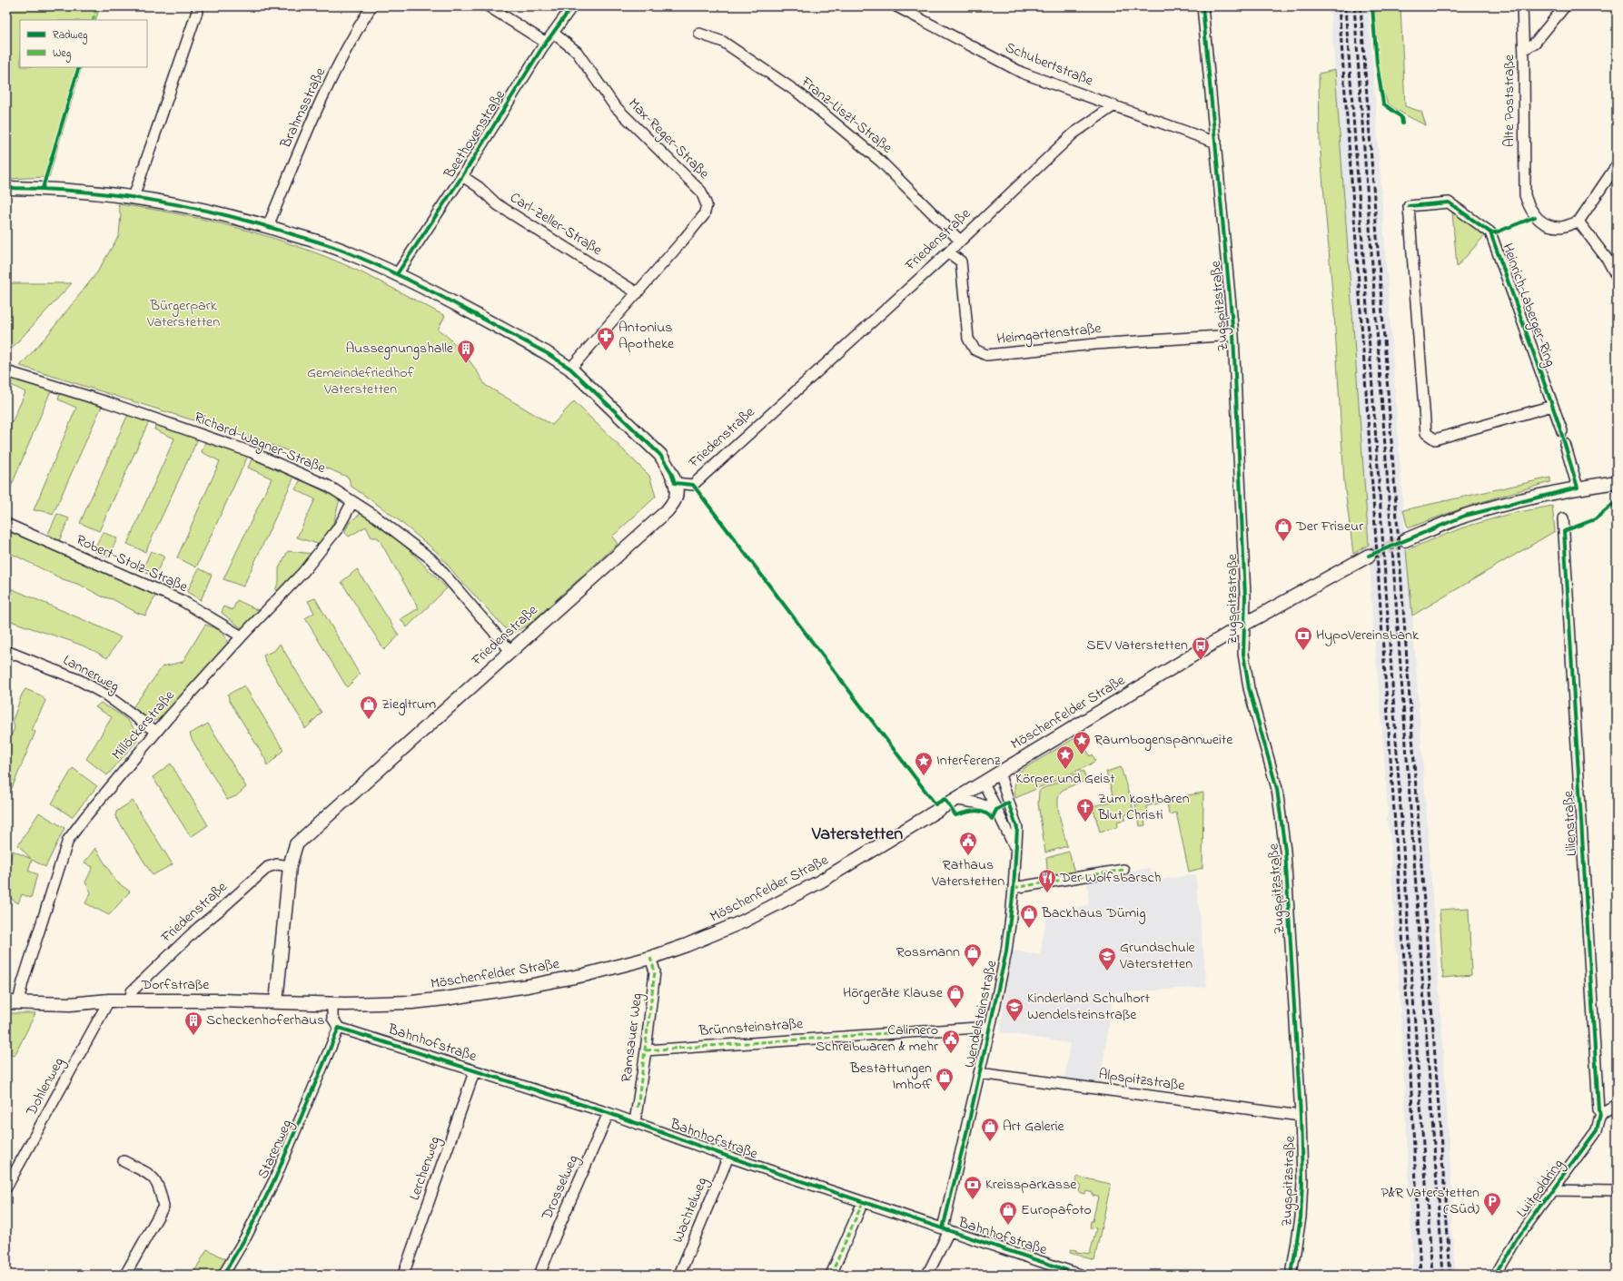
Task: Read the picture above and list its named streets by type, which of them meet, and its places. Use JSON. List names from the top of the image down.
{
  "streets": {
    "street": [
      "Schubertstraße",
      "Alte Poststraße",
      "Brahmsstraße",
      "Franz-Liszt-Straße",
      "Beethovenstraße",
      "Max-Reger-Straße",
      "Carl-Zeller-Straße",
      "Friedenstraße",
      "Heinrich-Laberger-Ring",
      "Zugspitzstraße",
      "Heimgartenstraße",
      "Richard-Wagner-Straße",
      "Robert-Stolz-Straße",
      "Lannerweg",
      "Möschenfelder Straße",
      "Millöckerstraße",
      "Lilienstraße",
      "Dorfstraße",
      "Wendelsteinstraße",
      "Brünnsteinstraße",
      "Ramsauer Weg",
      "Bahnhofstraße",
      "Alpspitzstraße",
      "Dohlenweg",
      "Starenweg",
      "Lerchenweg",
      "Drosselweg",
      "Luitpoldring",
      "Wachtelweg"
    ]
  },
  "crossings": [
    ["Schubertstraße", "Friedenstraße"],
    ["Franz-Liszt-Straße", "Friedenstraße"],
    ["Beethovenstraße", "Max-Reger-Straße"],
    ["Beethovenstraße", "Carl-Zeller-Straße"],
    ["Max-Reger-Straße", "Carl-Zeller-Straße"],
    ["Friedenstraße", "Heimgartenstraße"],
    ["Friedenstraße", "Richard-Wagner-Straße"],
    ["Friedenstraße", "Dorfstraße"],
    ["Zugspitzstraße", "Heimgartenstraße"],
    ["Zugspitzstraße", "Möschenfelder Straße"],
    ["Zugspitzstraße", "Alpspitzstraße"],
    ["Richard-Wagner-Straße", "Millöckerstraße"],
    ["Robert-Stolz-Straße", "Millöckerstraße"],
    ["Lannerweg", "Millöckerstraße"],
    ["Möschenfelder Straße", "Dorfstraße"],
    ["Möschenfelder Straße", "Wendelsteinstraße"],
    ["Möschenfelder Straße", "Ramsauer Weg"],
    ["Millöckerstraße", "Dorfstraße"],
    ["Lilienstraße", "Luitpoldring"],
    ["Dorfstraße", "Dohlenweg"],
    ["Wendelsteinstraße", "Brünnsteinstraße"],
    ["Wendelsteinstraße", "Bahnhofstraße"],
    ["Wendelsteinstraße", "Alpspitzstraße"],
    ["Brünnsteinstraße", "Ramsauer Weg"],
    ["Ramsauer Weg", "Bahnhofstraße"],
    ["Bahnhofstraße", "Starenweg"],
    ["Bahnhofstraße", "Lerchenweg"],
    ["Bahnhofstraße", "Drosselweg"],
    ["Bahnhofstraße", "Wachtelweg"]
  ],
  "districts": ["Vaterstetten"],
  "parks": ["Bürgerpark Vaterstetten", "Gemeindefriedhof Vaterstetten"],
  "places": {
    "pharmacy": ["Antonius Apotheke"],
    "building": ["Aussegnungshalle", "Scheckenhoferhaus"],
    "shop": [
      "Der Friseur",
      "Ziegltrum",
      "Backhaus Dümig",
      "Rossmann",
      "Hörgeräte Klause",
      "Bestattungen Imhoff",
      "Art Galerie",
      "Europafoto"
    ],
    "bank": ["HypoVereinsbank", "Kreissparkasse"],
    "bus stop": ["SEV Vaterstetten"],
    "place": ["Raumbogenspannweite", "Körper und Geist", "Interferenz"],
    "church": ["Zum kostbaren Blut Christi"],
    "public building": ["Rathaus Vaterstetten", "Calimero Schreibwaren & mehr"],
    "restaurant": ["Der Wolfsbarsch"],
    "school or university": ["Grundschule Vaterstetten", "Kinderland Schulhort Wendelsteinstraße"],
    "parking": ["P&R Vaterstetten (Süd)"]
  },
  "legend": ["Radweg", "Weg"]
}
